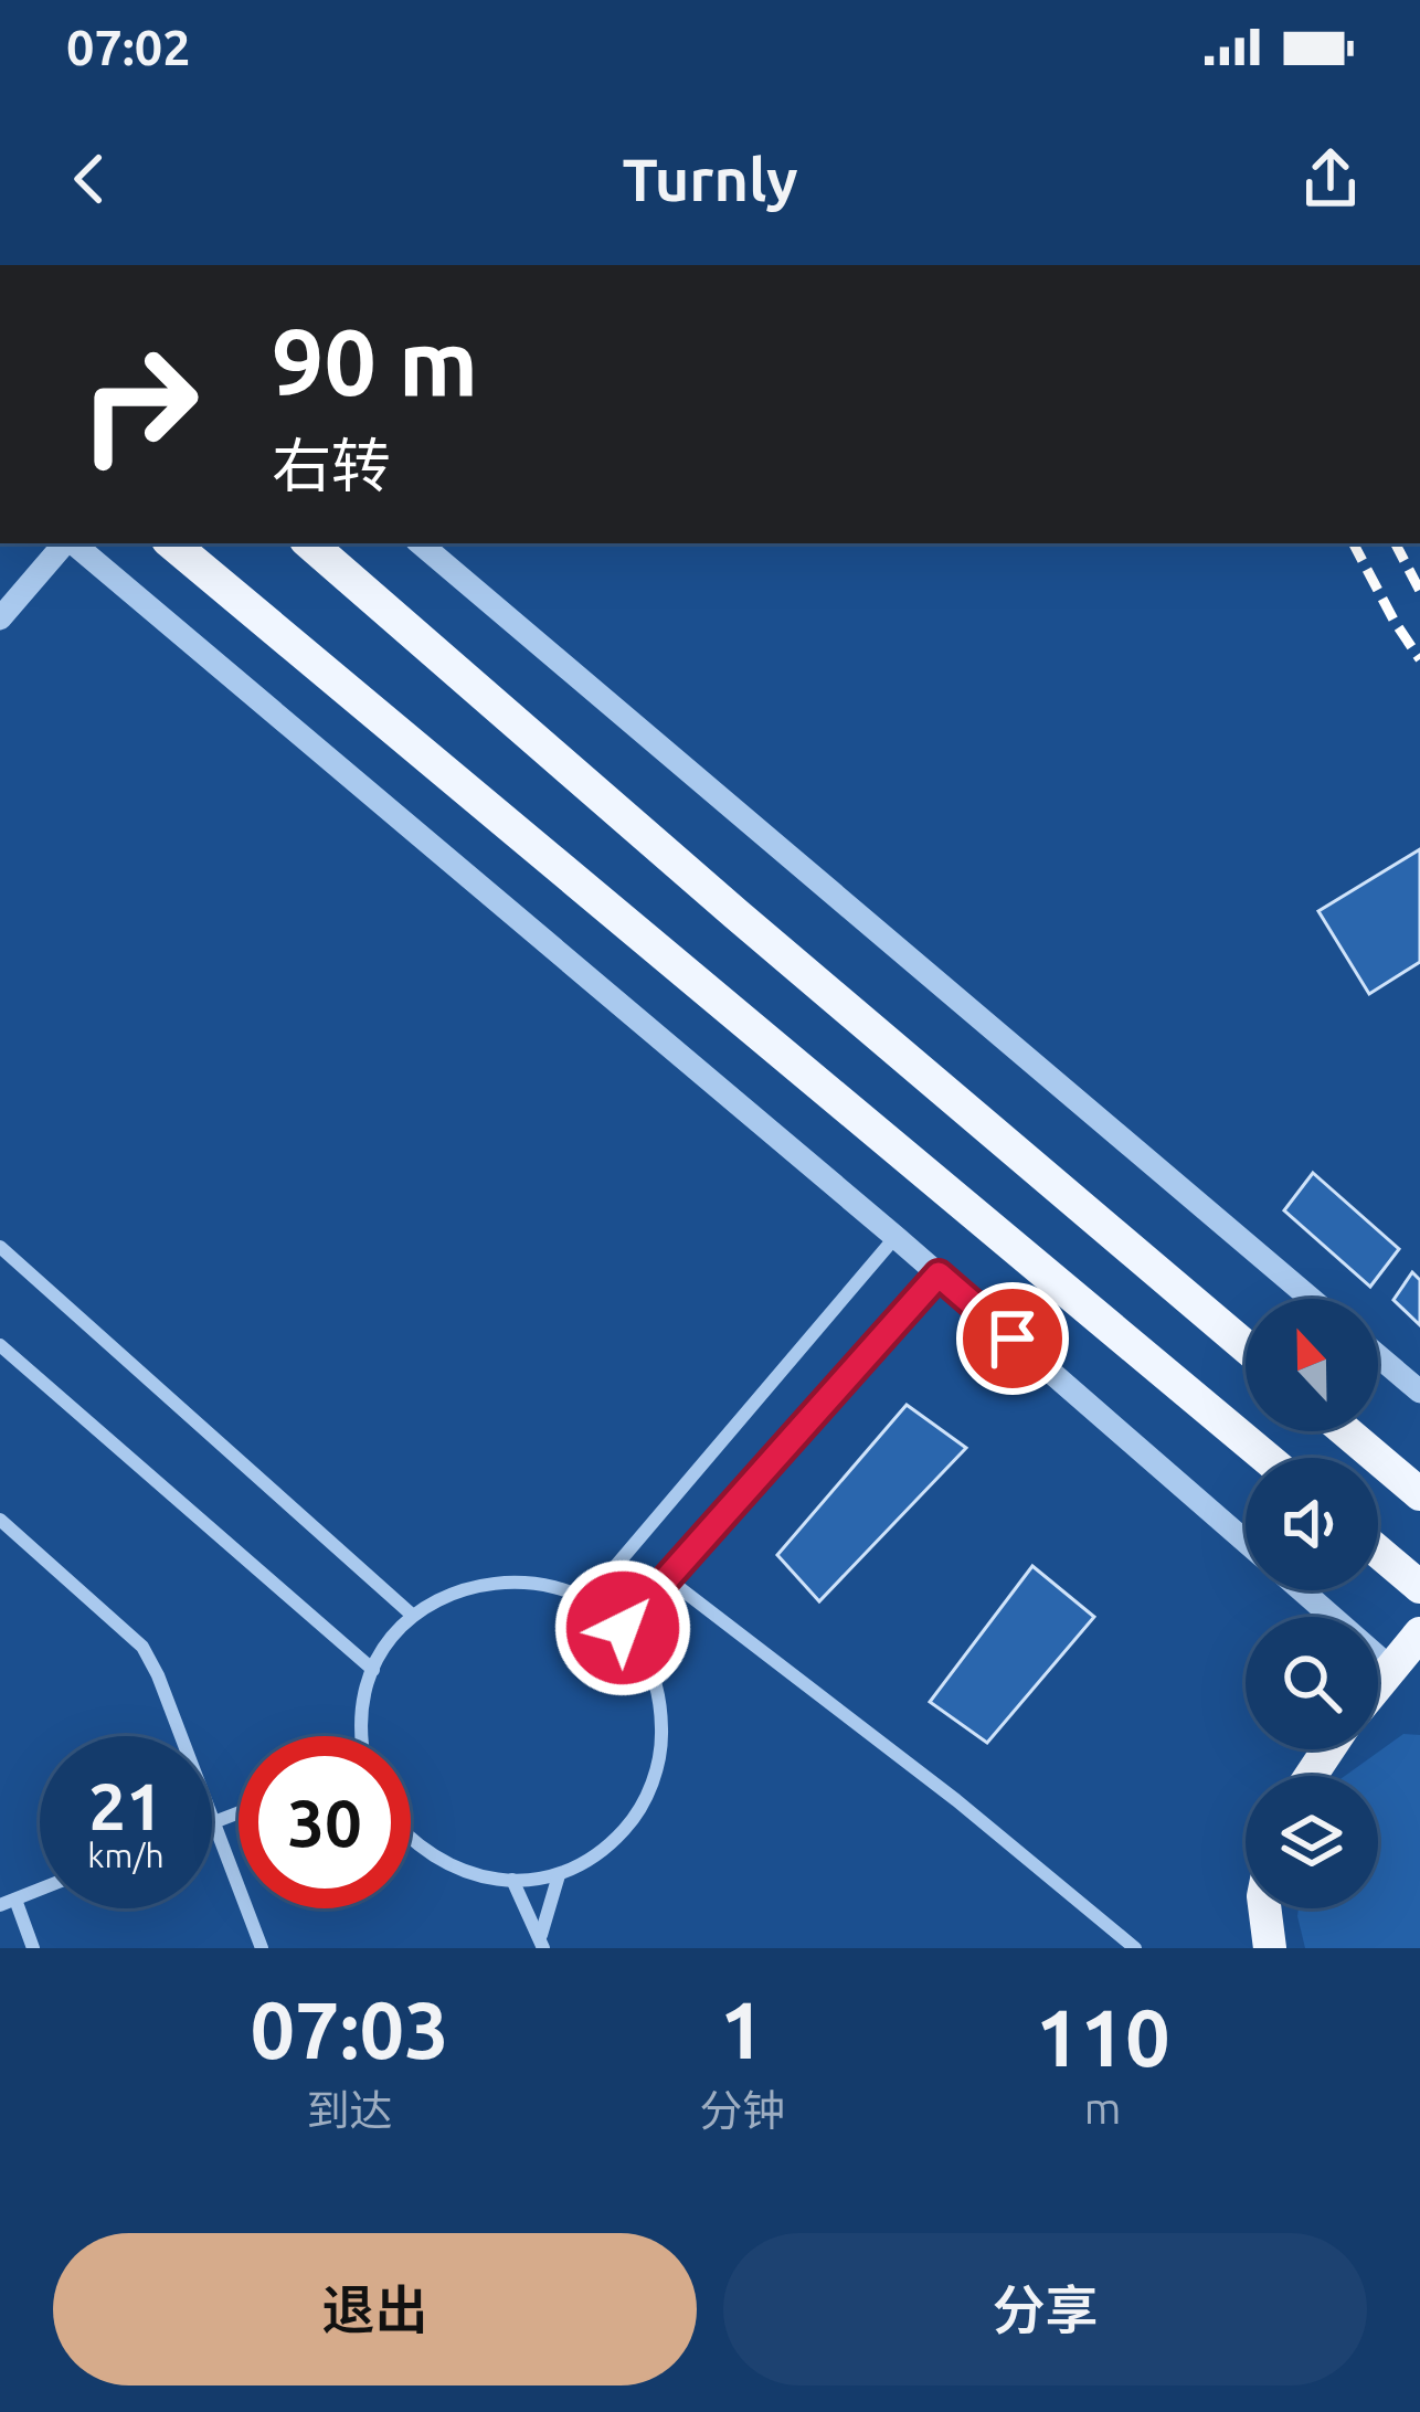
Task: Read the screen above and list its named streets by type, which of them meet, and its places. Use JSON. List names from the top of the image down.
{
  "north": "top",
  "page": {
    "status": "07:02",
    "header": "Turnly",
    "turn": ["90 m", "右转"],
    "speed": "21 km/h",
    "limit": "30",
    "eta": [
      "07:03",
      "到达",
      "1",
      "分钟",
      "110",
      "m"
    ],
    "buttons": ["退出", "分享"]
  }
}
